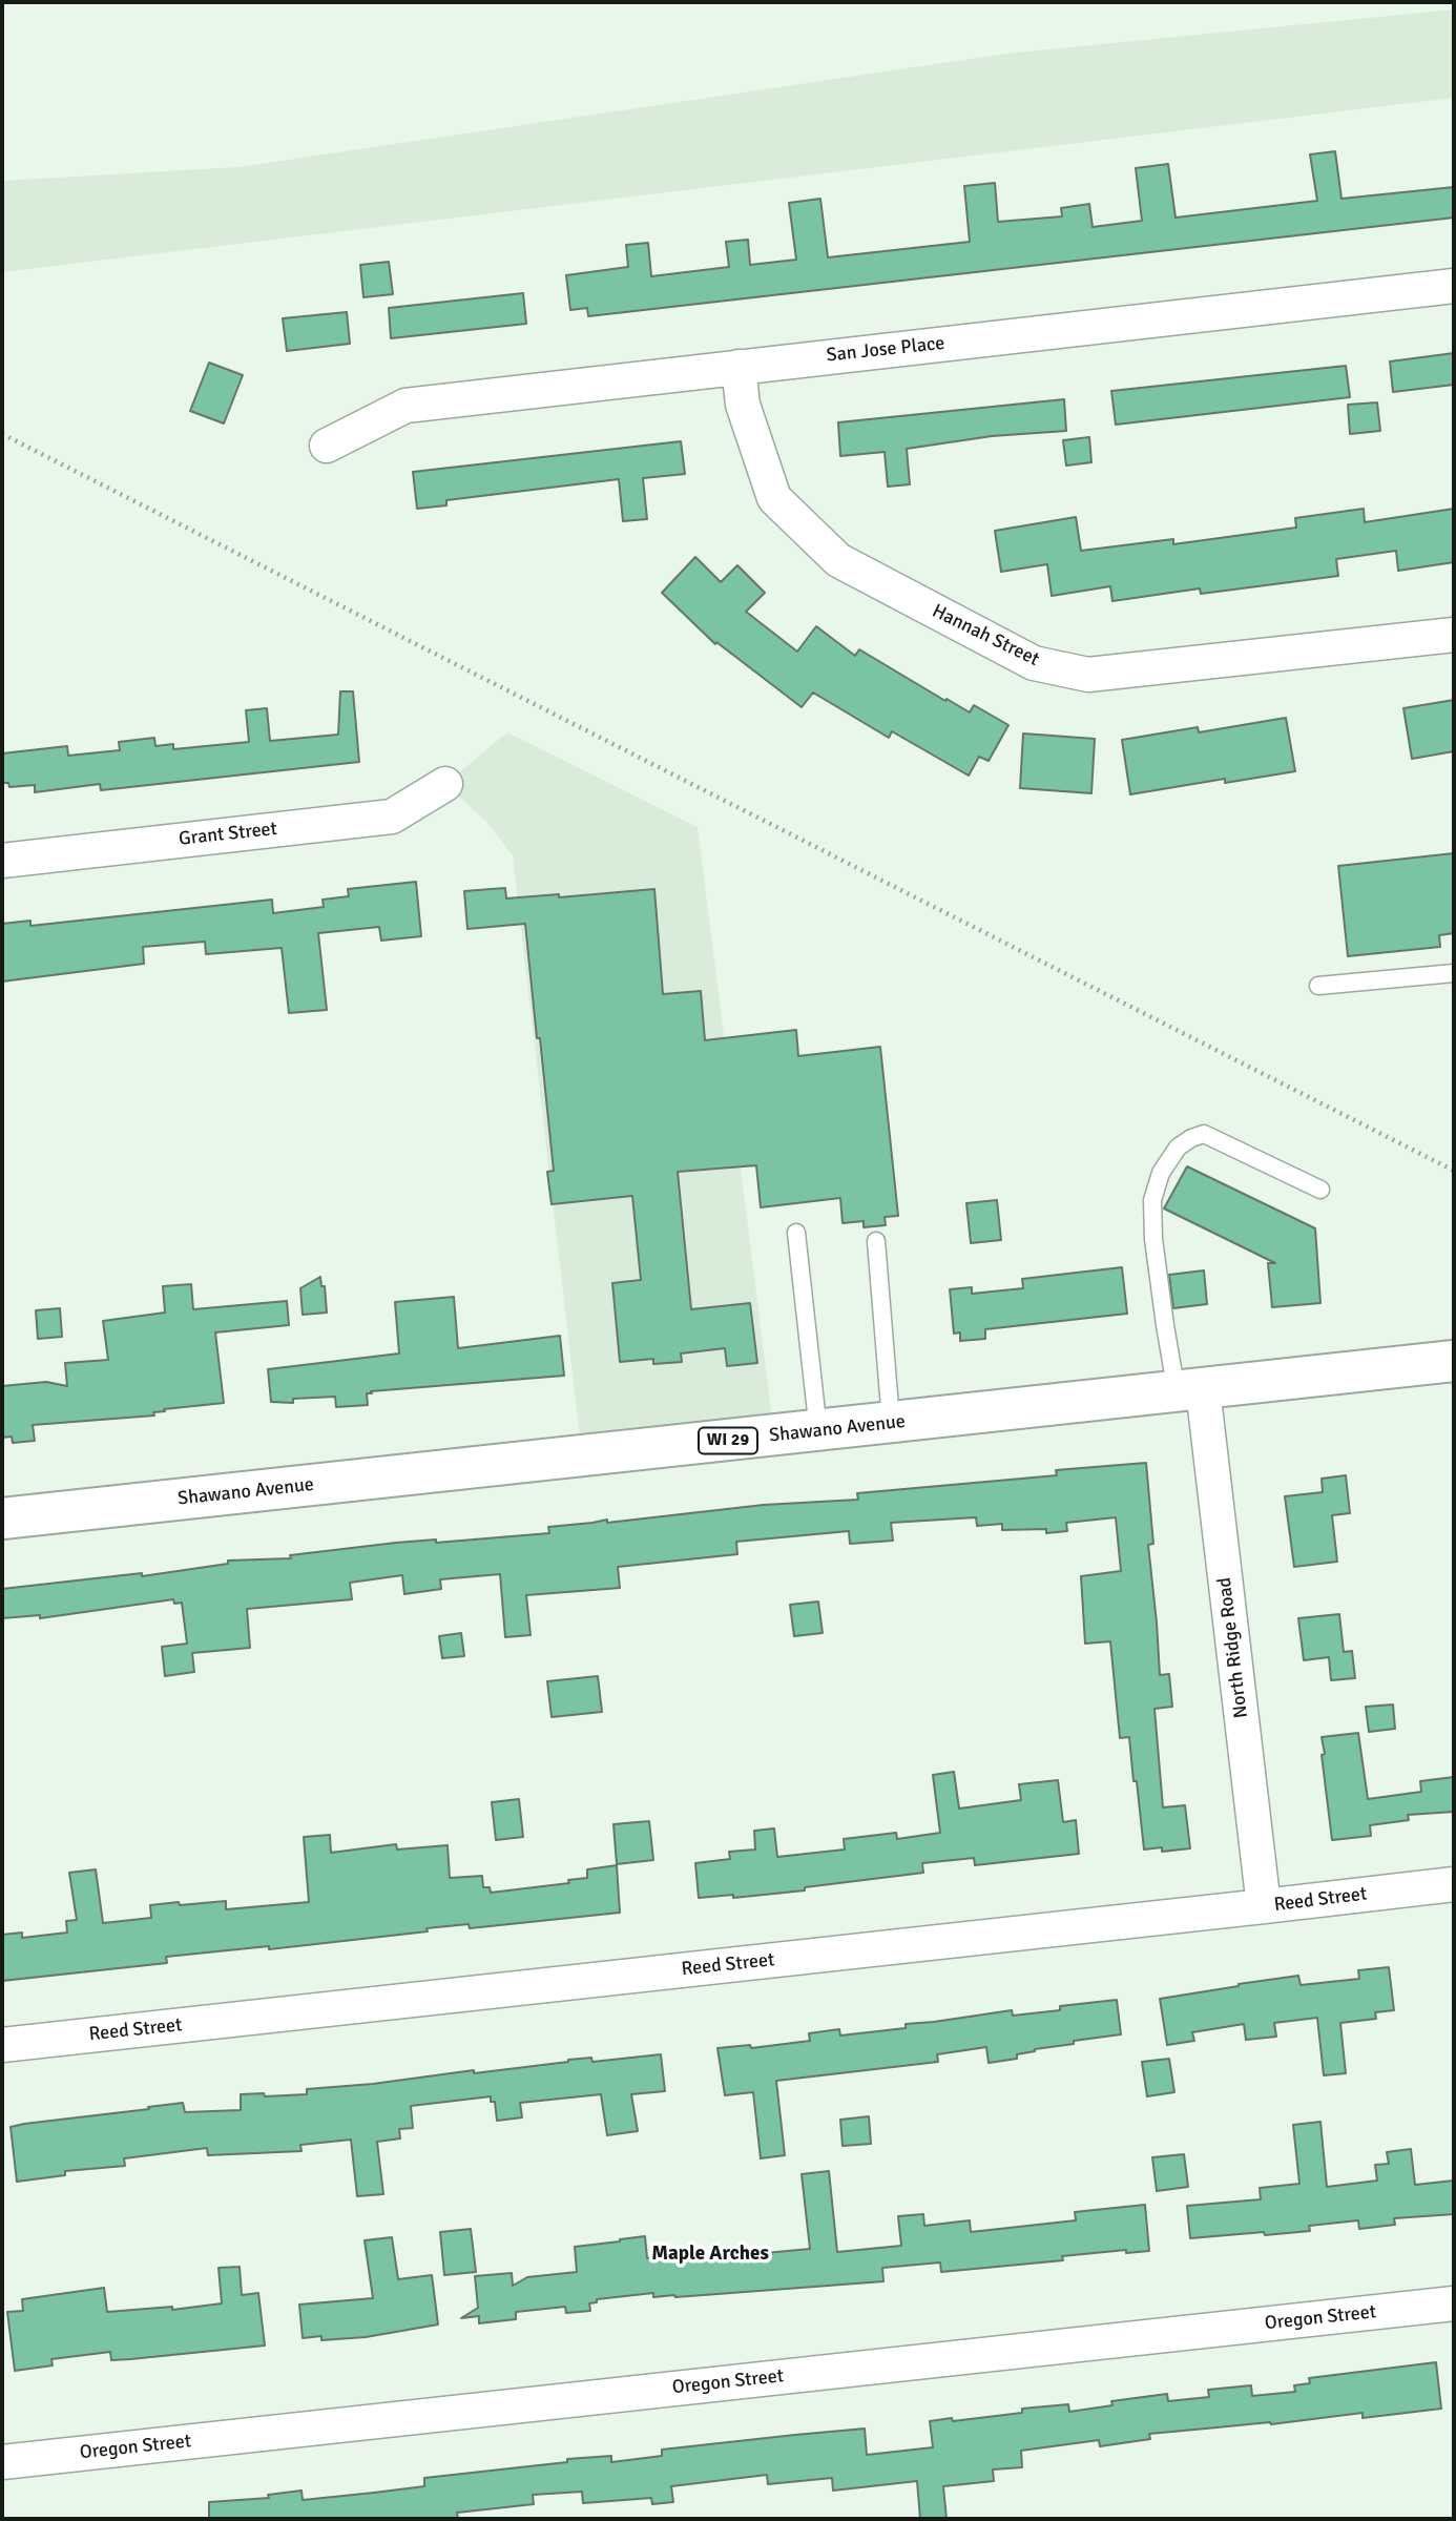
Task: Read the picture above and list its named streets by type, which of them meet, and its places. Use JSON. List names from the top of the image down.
{
  "streets": {
    "main road": ["Shawano Avenue", "WI 29"],
    "street": [
      "San Jose Place",
      "Hannah Street",
      "Grant Street",
      "North Ridge Road",
      "Reed Street",
      "Oregon Street"
    ]
  },
  "crossings": [
    ["San Jose Place", "Hannah Street"],
    ["Shawano Avenue", "North Ridge Road"],
    ["North Ridge Road", "Reed Street"]
  ],
  "districts": ["Maple Arches"]
}
